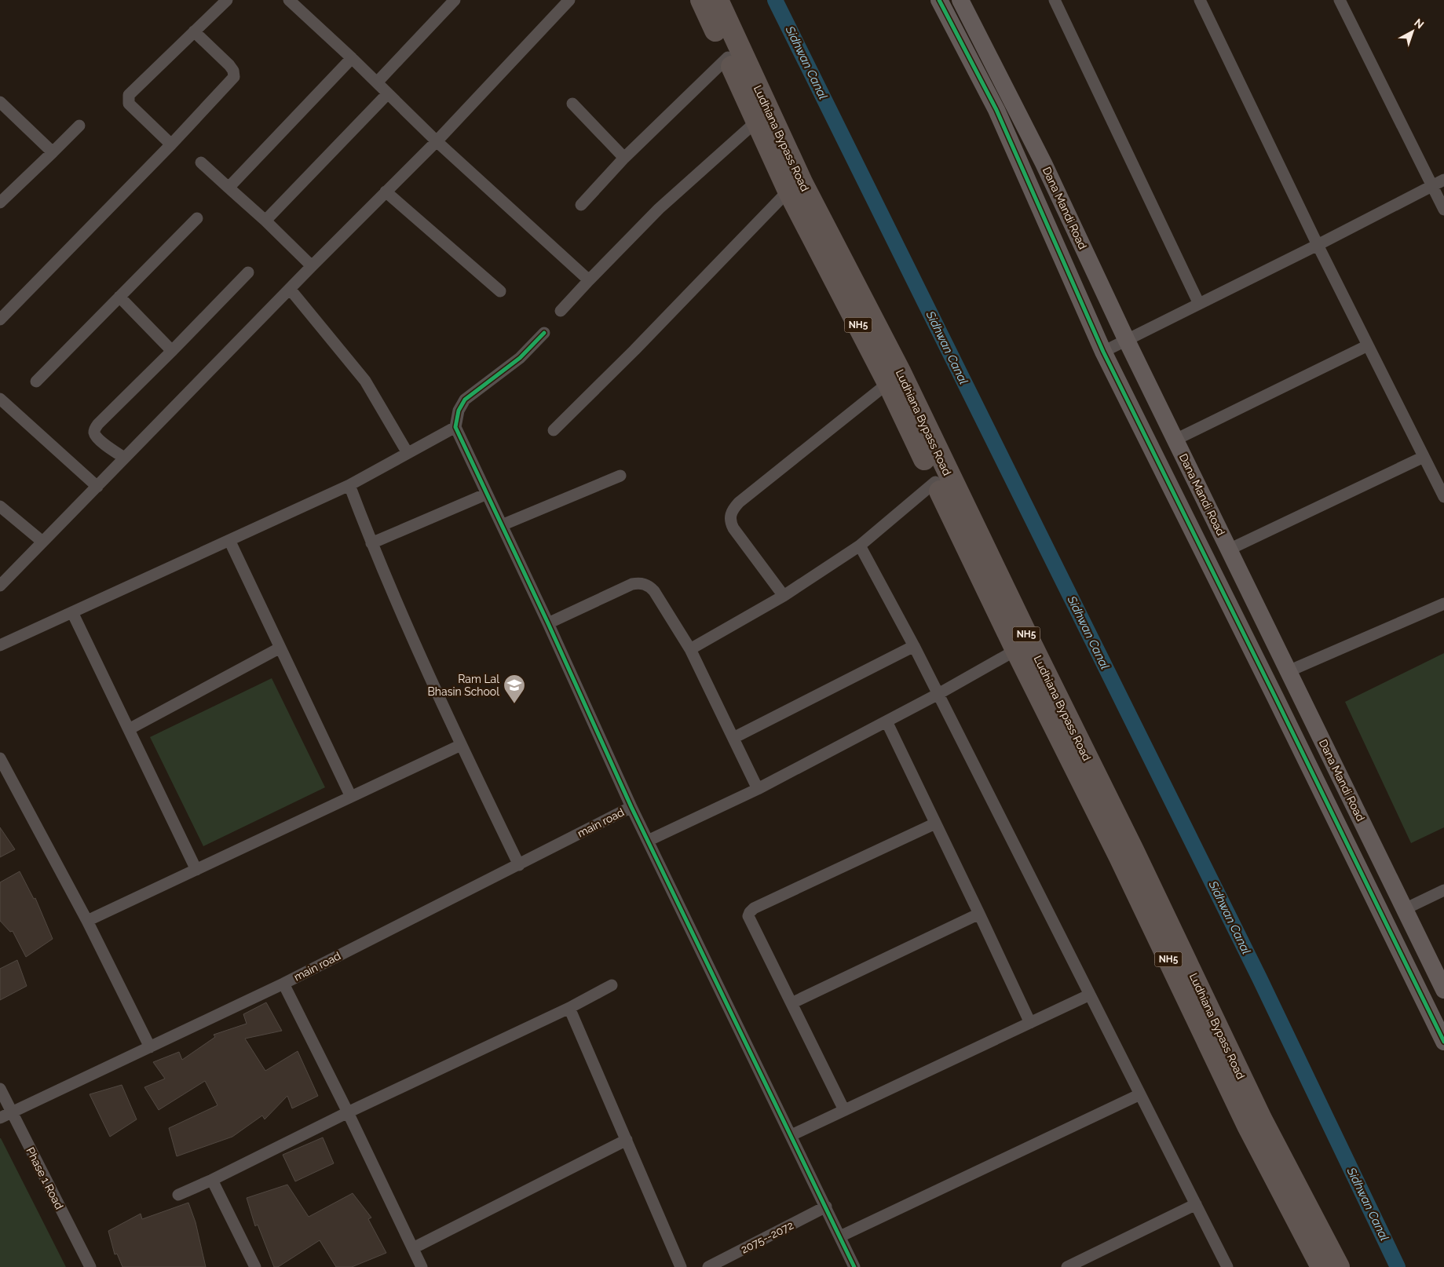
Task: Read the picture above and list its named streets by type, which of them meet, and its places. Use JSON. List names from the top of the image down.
{
  "streets": {
    "highway": ["Ludhiana Bypass Road", "NH5"],
    "street": [
      "Dana Mandi Road",
      "main road",
      "Phase 1 Road",
      "2075--2072"
    ]
  },
  "crossings": [
    ["main road", "Phase 1 Road"]
  ],
  "water": ["Sidhwan Canal"],
  "places": {
    "school or university": ["Ram Lal Bhasin School"]
  },
  "north": "top right"
}
